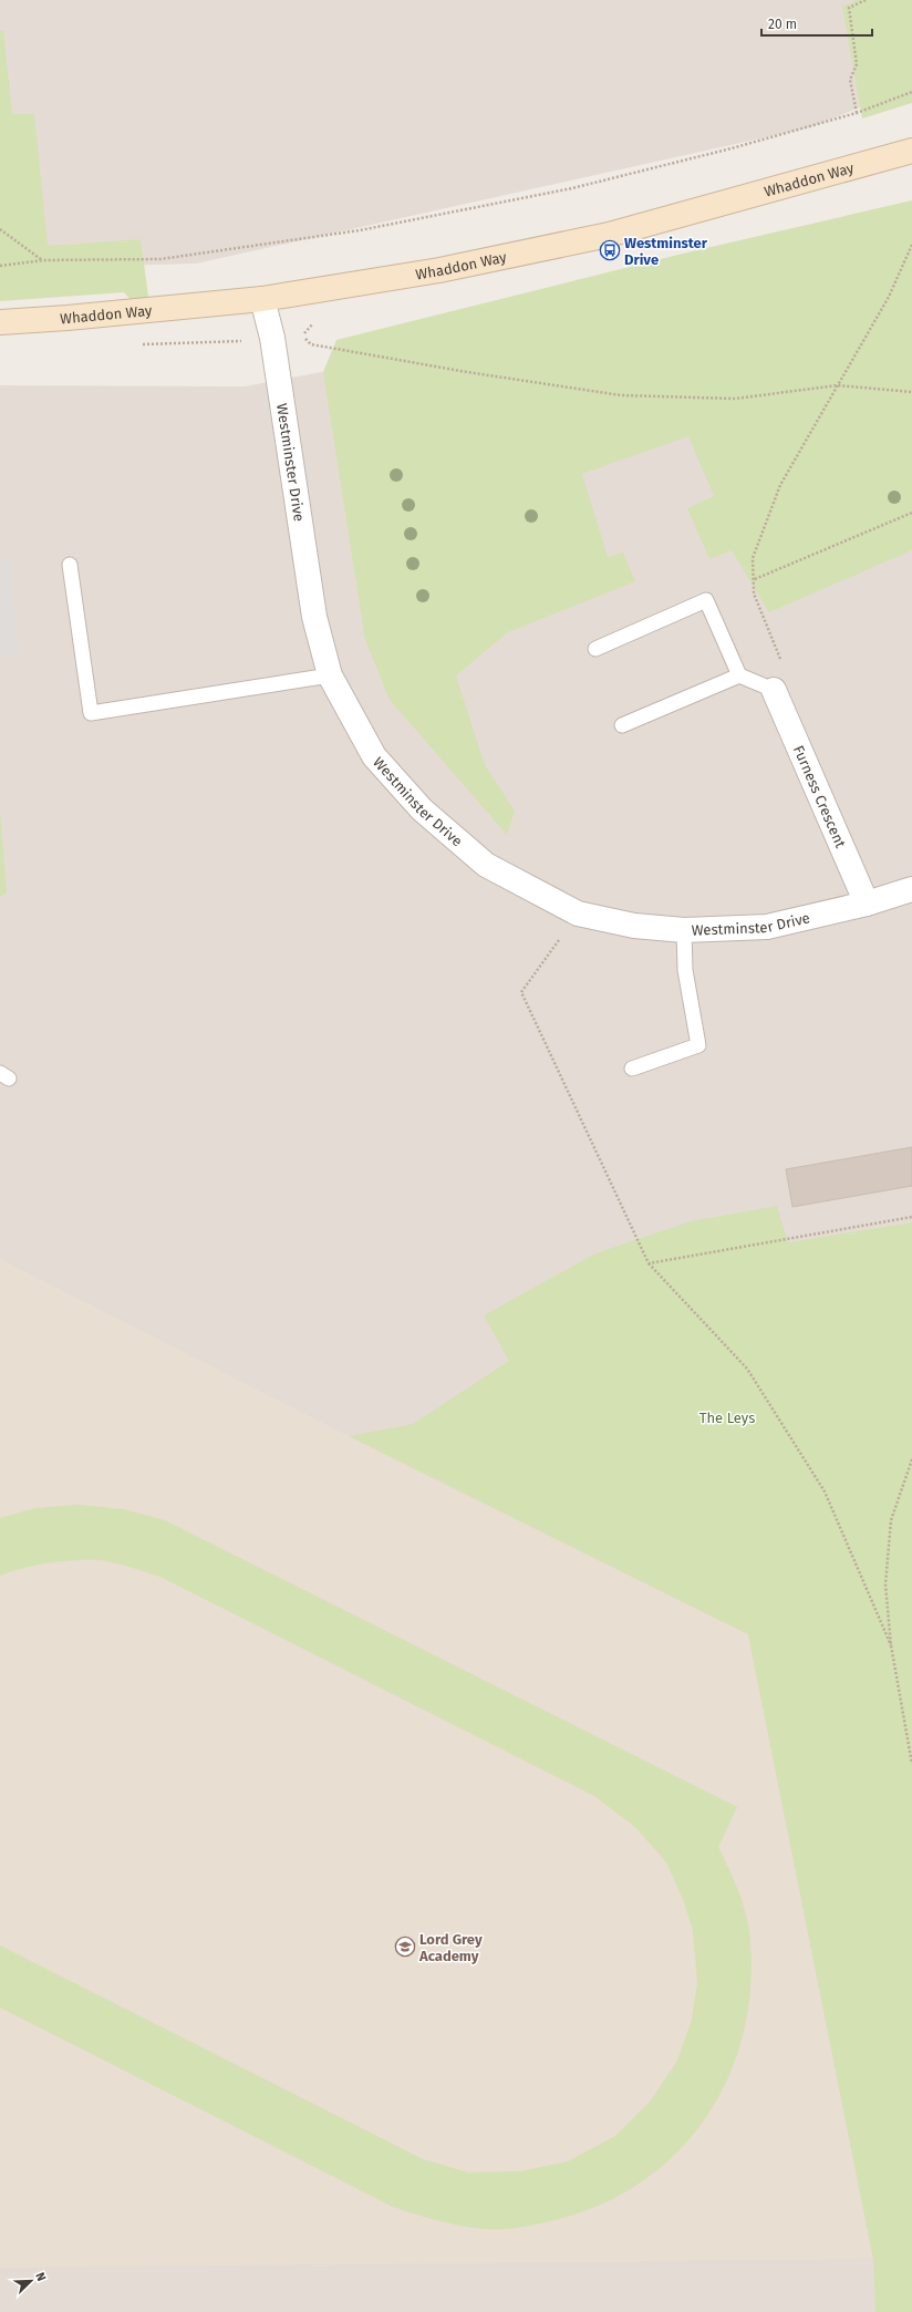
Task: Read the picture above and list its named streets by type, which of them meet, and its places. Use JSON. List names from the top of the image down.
{
  "streets": {
    "street": ["Whaddon Way", "Westminster Drive", "Furness Crescent"]
  },
  "crossings": [
    ["Whaddon Way", "Westminster Drive"],
    ["Westminster Drive", "Furness Crescent"]
  ],
  "parks": ["The Leys"],
  "places": {
    "bus stop": ["Westminster Drive"],
    "school or university": ["Lord Grey Academy"]
  },
  "scale_bar": "20 m",
  "north": "top right"
}
